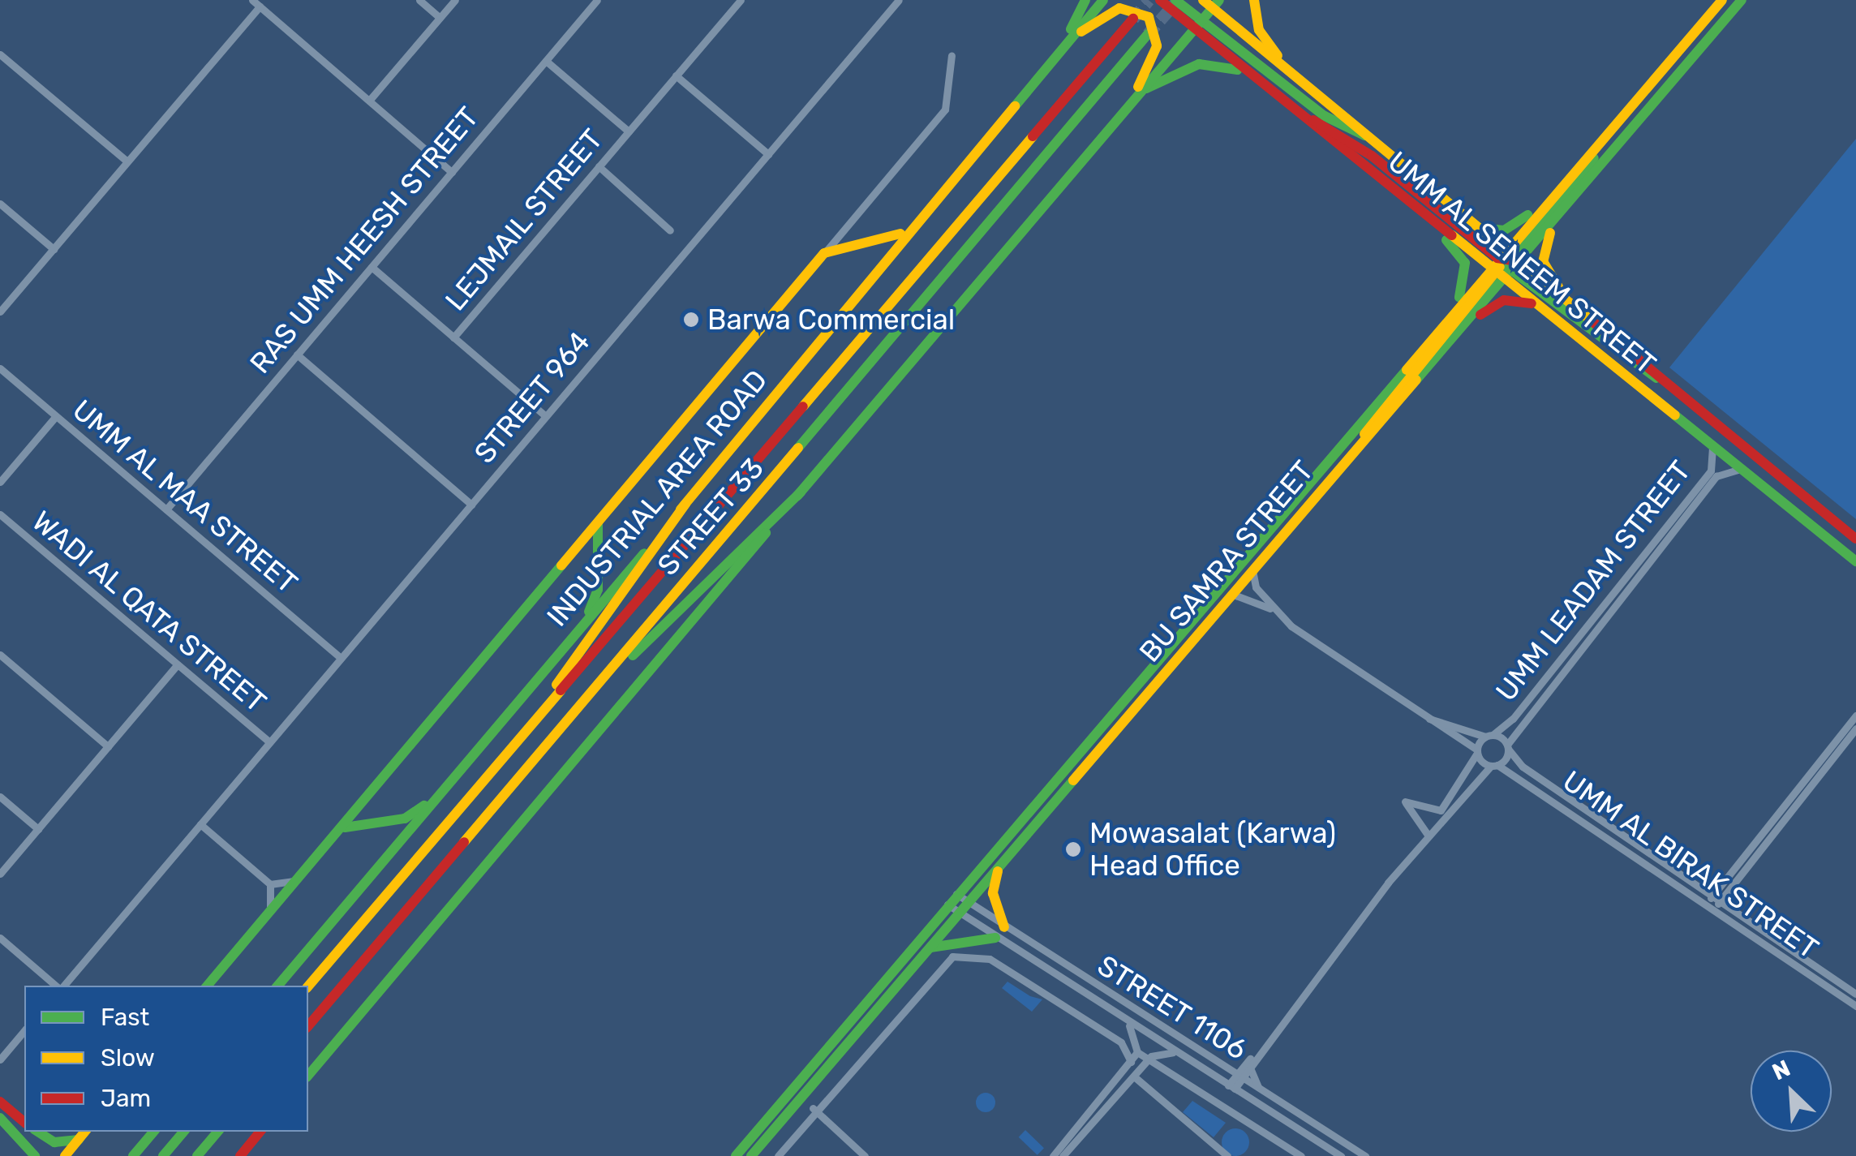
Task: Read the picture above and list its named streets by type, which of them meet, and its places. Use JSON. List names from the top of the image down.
{
  "streets": {
    "main road": [
      "UMM AL SENEEM STREET",
      "INDUSTRIAL AREA ROAD",
      "STREET 33",
      "BU SAMRA STREET"
    ],
    "street": [
      "LEJMAIL STREET",
      "RAS UMM HEESH STREET",
      "STREET 964",
      "UMM AL MAA STREET",
      "UMM LEADAM STREET",
      "WADI AL QATA STREET",
      "UMM AL BIRAK STREET",
      "STREET 1106"
    ]
  },
  "crossings": [
    ["LEJMAIL STREET", "RAS UMM HEESH STREET"],
    ["RAS UMM HEESH STREET", "UMM AL MAA STREET"],
    ["UMM AL SENEEM STREET", "STREET 33"],
    ["UMM AL SENEEM STREET", "BU SAMRA STREET"],
    ["UMM AL SENEEM STREET", "UMM LEADAM STREET"],
    ["STREET 964", "UMM AL MAA STREET"],
    ["STREET 964", "WADI AL QATA STREET"],
    ["BU SAMRA STREET", "STREET 1106"],
    ["UMM LEADAM STREET", "UMM AL BIRAK STREET"]
  ],
  "places": ["Barwa Commercial", "Mowasalat (Karwa) Head Office"],
  "legend": ["Fast", "Slow", "Jam"],
  "north": "top left"
}
